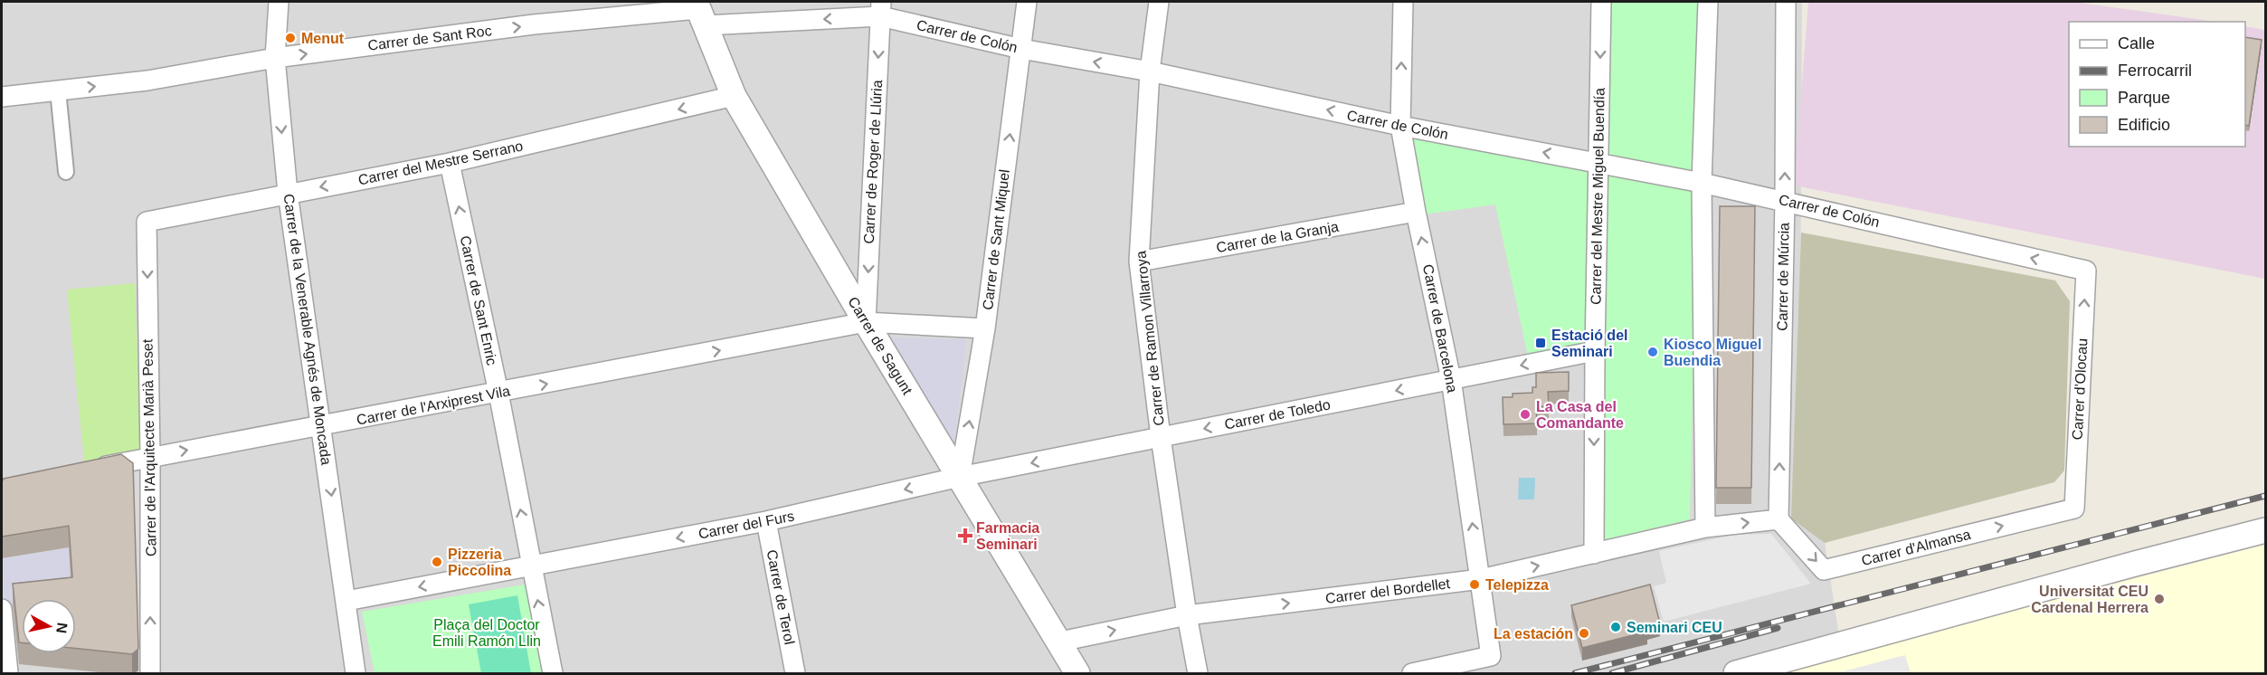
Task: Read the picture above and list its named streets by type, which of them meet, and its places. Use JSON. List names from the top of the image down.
{
  "streets": {
    "street": [
      "Carrer de Colón",
      "Carrer de Sant Roc",
      "Carrer de Roger de Llúria",
      "Carrer del Mestre Serrano",
      "Carrer del Mestre Miguel Buendía",
      "Carrer de la Granja",
      "Carrer de Sant Miquel",
      "Carrer de Múrcia",
      "Carrer de Sant Enric",
      "Carrer de Barcelona",
      "Carrer de la Venerable Agnés de Moncada",
      "Carrer de Ramon Villarroya",
      "Carrer de Sagunt",
      "Carrer d'Olocau",
      "Carrer de l'Arxiprest Vila",
      "Carrer de Toledo",
      "Carrer de l'Arquitecte Marià Peset",
      "Carrer del Furs",
      "Carrer d'Almansa",
      "Carrer del Bordellet",
      "Carrer de Terol"
    ]
  },
  "crossings": [
    ["Carrer de Colón", "Carrer de Sant Roc"],
    ["Carrer de Colón", "Carrer de Roger de Llúria"],
    ["Carrer de Colón", "Carrer del Mestre Miguel Buendía"],
    ["Carrer de Colón", "Carrer de Sant Miquel"],
    ["Carrer de Colón", "Carrer de Múrcia"],
    ["Carrer de Colón", "Carrer de Barcelona"],
    ["Carrer de Colón", "Carrer de Ramon Villarroya"],
    ["Carrer de Colón", "Carrer de Sagunt"],
    ["Carrer de Colón", "Carrer d'Olocau"],
    ["Carrer de Sant Roc", "Carrer de la Venerable Agnés de Moncada"],
    ["Carrer de Sant Roc", "Carrer de Sagunt"],
    ["Carrer de Roger de Llúria", "Carrer de Sagunt"],
    ["Carrer de Roger de Llúria", "Carrer de l'Arxiprest Vila"],
    ["Carrer del Mestre Serrano", "Carrer de Sant Enric"],
    ["Carrer del Mestre Serrano", "Carrer de la Venerable Agnés de Moncada"],
    ["Carrer del Mestre Serrano", "Carrer de Sagunt"],
    ["Carrer del Mestre Serrano", "Carrer de l'Arquitecte Marià Peset"],
    ["Carrer del Mestre Miguel Buendía", "Carrer de Toledo"],
    ["Carrer del Mestre Miguel Buendía", "Carrer del Bordellet"],
    ["Carrer de la Granja", "Carrer de Barcelona"],
    ["Carrer de la Granja", "Carrer de Ramon Villarroya"],
    ["Carrer de Sant Miquel", "Carrer de Sagunt"],
    ["Carrer de Sant Miquel", "Carrer de l'Arxiprest Vila"],
    ["Carrer de Sant Miquel", "Carrer de Toledo"],
    ["Carrer de Sant Miquel", "Carrer del Furs"],
    ["Carrer de Múrcia", "Carrer d'Almansa"],
    ["Carrer de Múrcia", "Carrer del Bordellet"],
    ["Carrer de Sant Enric", "Carrer de l'Arxiprest Vila"],
    ["Carrer de Sant Enric", "Carrer del Furs"],
    ["Carrer de Barcelona", "Carrer de Toledo"],
    ["Carrer de Barcelona", "Carrer del Bordellet"],
    ["Carrer de la Venerable Agnés de Moncada", "Carrer de l'Arxiprest Vila"],
    ["Carrer de Ramon Villarroya", "Carrer de Toledo"],
    ["Carrer de Ramon Villarroya", "Carrer del Bordellet"],
    ["Carrer de Sagunt", "Carrer de l'Arxiprest Vila"],
    ["Carrer de Sagunt", "Carrer de Toledo"],
    ["Carrer de Sagunt", "Carrer del Furs"],
    ["Carrer de Sagunt", "Carrer del Bordellet"],
    ["Carrer d'Olocau", "Carrer d'Almansa"],
    ["Carrer de l'Arxiprest Vila", "Carrer de l'Arquitecte Marià Peset"],
    ["Carrer de Toledo", "Carrer del Furs"],
    ["Carrer del Furs", "Carrer de Terol"],
    ["Carrer d'Almansa", "Carrer del Bordellet"]
  ],
  "one_way": [
    "Carrer de Colón",
    "Carrer de Sant Roc",
    "Carrer de Roger de Llúria",
    "Carrer del Mestre Serrano",
    "Carrer de Sant Miquel",
    "Carrer de Sant Enric",
    "Carrer de Barcelona",
    "Carrer de la Venerable Agnés de Moncada",
    "Carrer d'Olocau",
    "Carrer de l'Arxiprest Vila",
    "Carrer de Toledo",
    "Carrer del Furs",
    "Carrer del Bordellet"
  ],
  "parks": ["Plaça del Doctor Emili Ramón Llin"],
  "places": {
    "other": [
      "Menut",
      "Kiosco Miguel Buendia",
      "La Casa del Comandante",
      "Pizzeria Piccolina",
      "Telepizza",
      "Universitat CEU Cardenal Herrera",
      "Seminari CEU",
      "La estación"
    ],
    "transit": ["Estació del Seminari"],
    "health": ["Farmacia Seminari"]
  },
  "legend": [
    "Calle",
    "Ferrocarril",
    "Parque",
    "Edificio"
  ],
  "north": "right"
}
